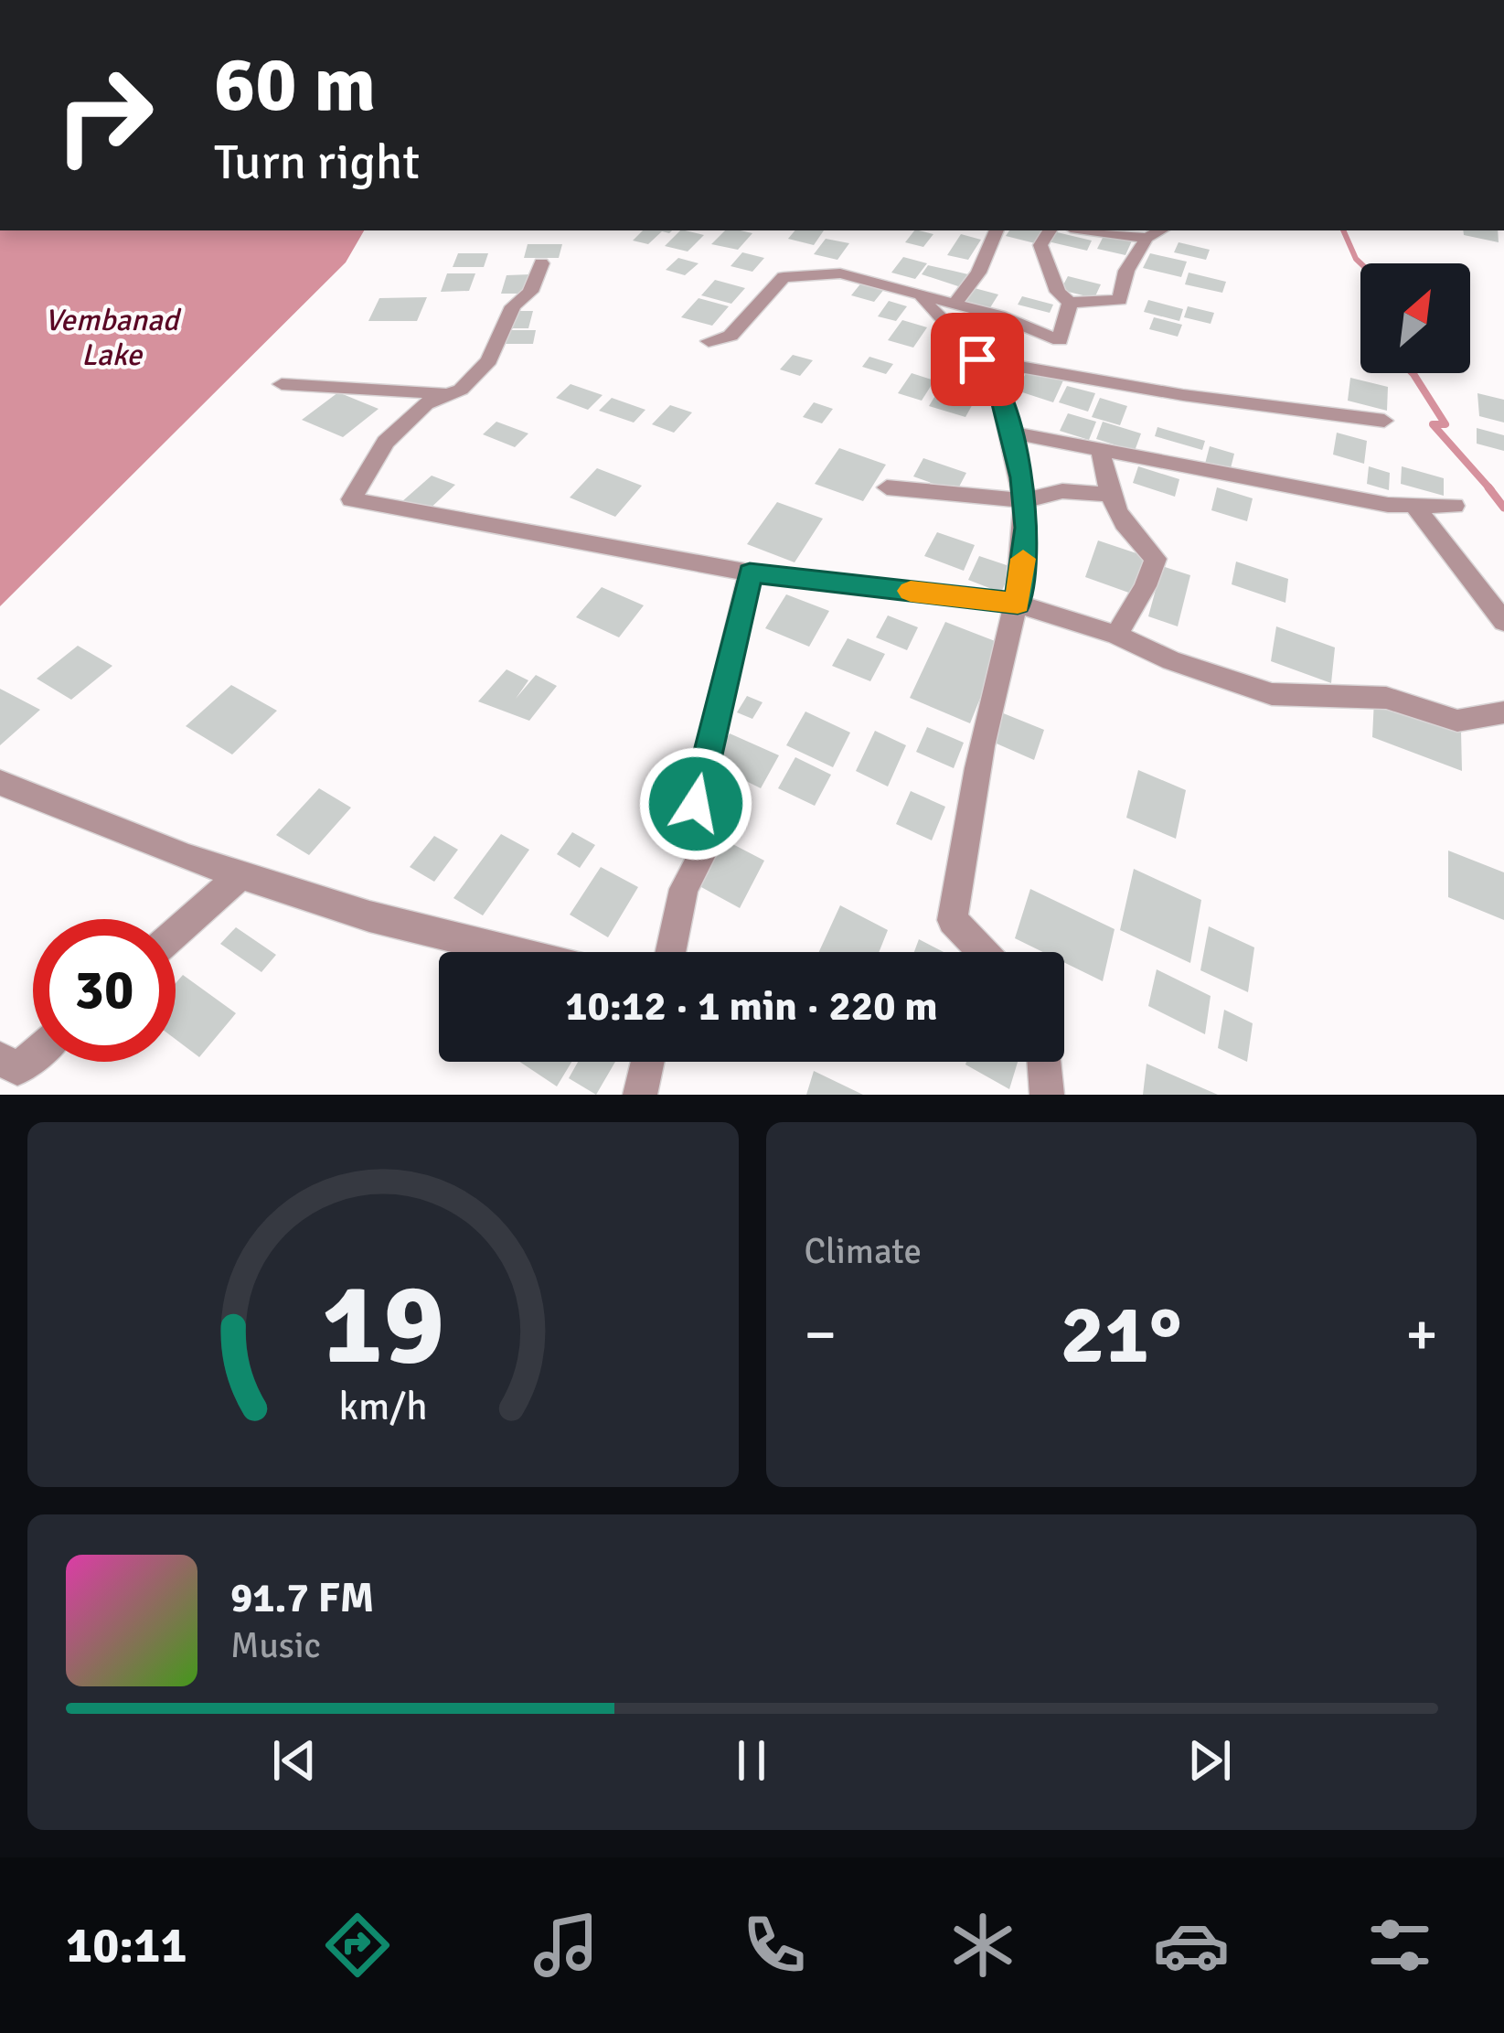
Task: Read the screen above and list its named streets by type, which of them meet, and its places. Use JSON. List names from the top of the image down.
{
  "water": ["Vembanad Lake"],
  "north": "top right",
  "page": {
    "turn": ["60 m", "Turn right"],
    "limit": "30",
    "trip": "10:12 · 1 min · 220 m",
    "tile": "Climate",
    "heat": ["−", "21°", "+"],
    "song": ["91.7 FM", "Music"],
    "tabs": "10:11",
    "gauge": ["19", "km/h"]
  }
}
